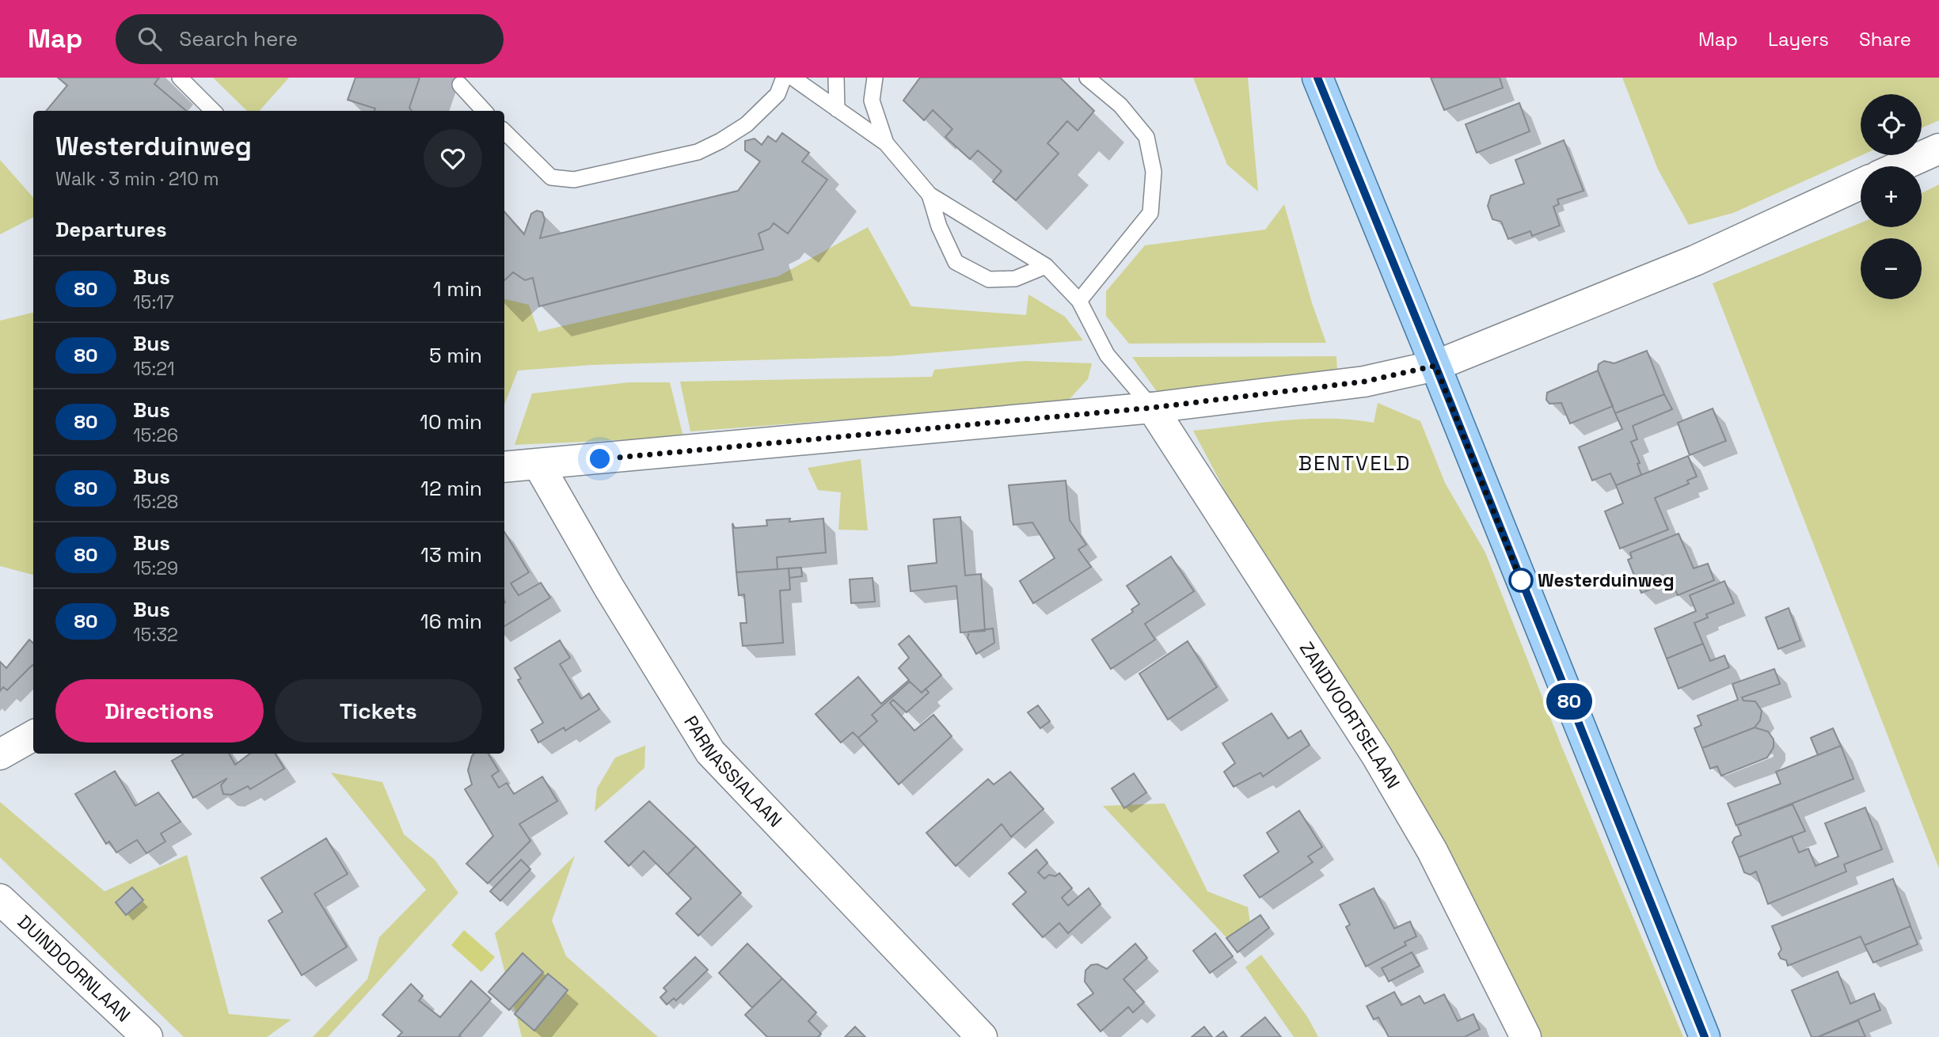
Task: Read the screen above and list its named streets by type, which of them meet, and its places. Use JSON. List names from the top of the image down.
{
  "streets": {
    "street": ["ZANDVOORTSELAAN", "PARNASSIALAAN", "DUINDOORNLAAN"]
  },
  "districts": ["BENTVELD"],
  "places": ["Westerduinweg"],
  "lines": ["bus line 80"],
  "page": {
    "header": "Map",
    "search": "Search here",
    "nav": ["Map", "Layers", "Share"],
    "on_map": "80",
    "map_buttons": ["+", "−"],
    "heading": [
      ["Westerduinweg", "Walk · 3 min · 210 m"],
      "Departures"
    ],
    "list": [
      {
        "mark": "80",
        "name": "Bus",
        "note": "15:17",
        "value": "1 min"
      },
      {
        "mark": "80",
        "name": "Bus",
        "note": "15:21",
        "value": "5 min"
      },
      {
        "mark": "80",
        "name": "Bus",
        "note": "15:26",
        "value": "10 min"
      },
      {
        "mark": "80",
        "name": "Bus",
        "note": "15:28",
        "value": "12 min"
      },
      {
        "mark": "80",
        "name": "Bus",
        "note": "15:29",
        "value": "13 min"
      },
      {
        "mark": "80",
        "name": "Bus",
        "note": "15:32",
        "value": "16 min"
      }
    ],
    "buttons": ["Directions", "Tickets"]
  }
}
